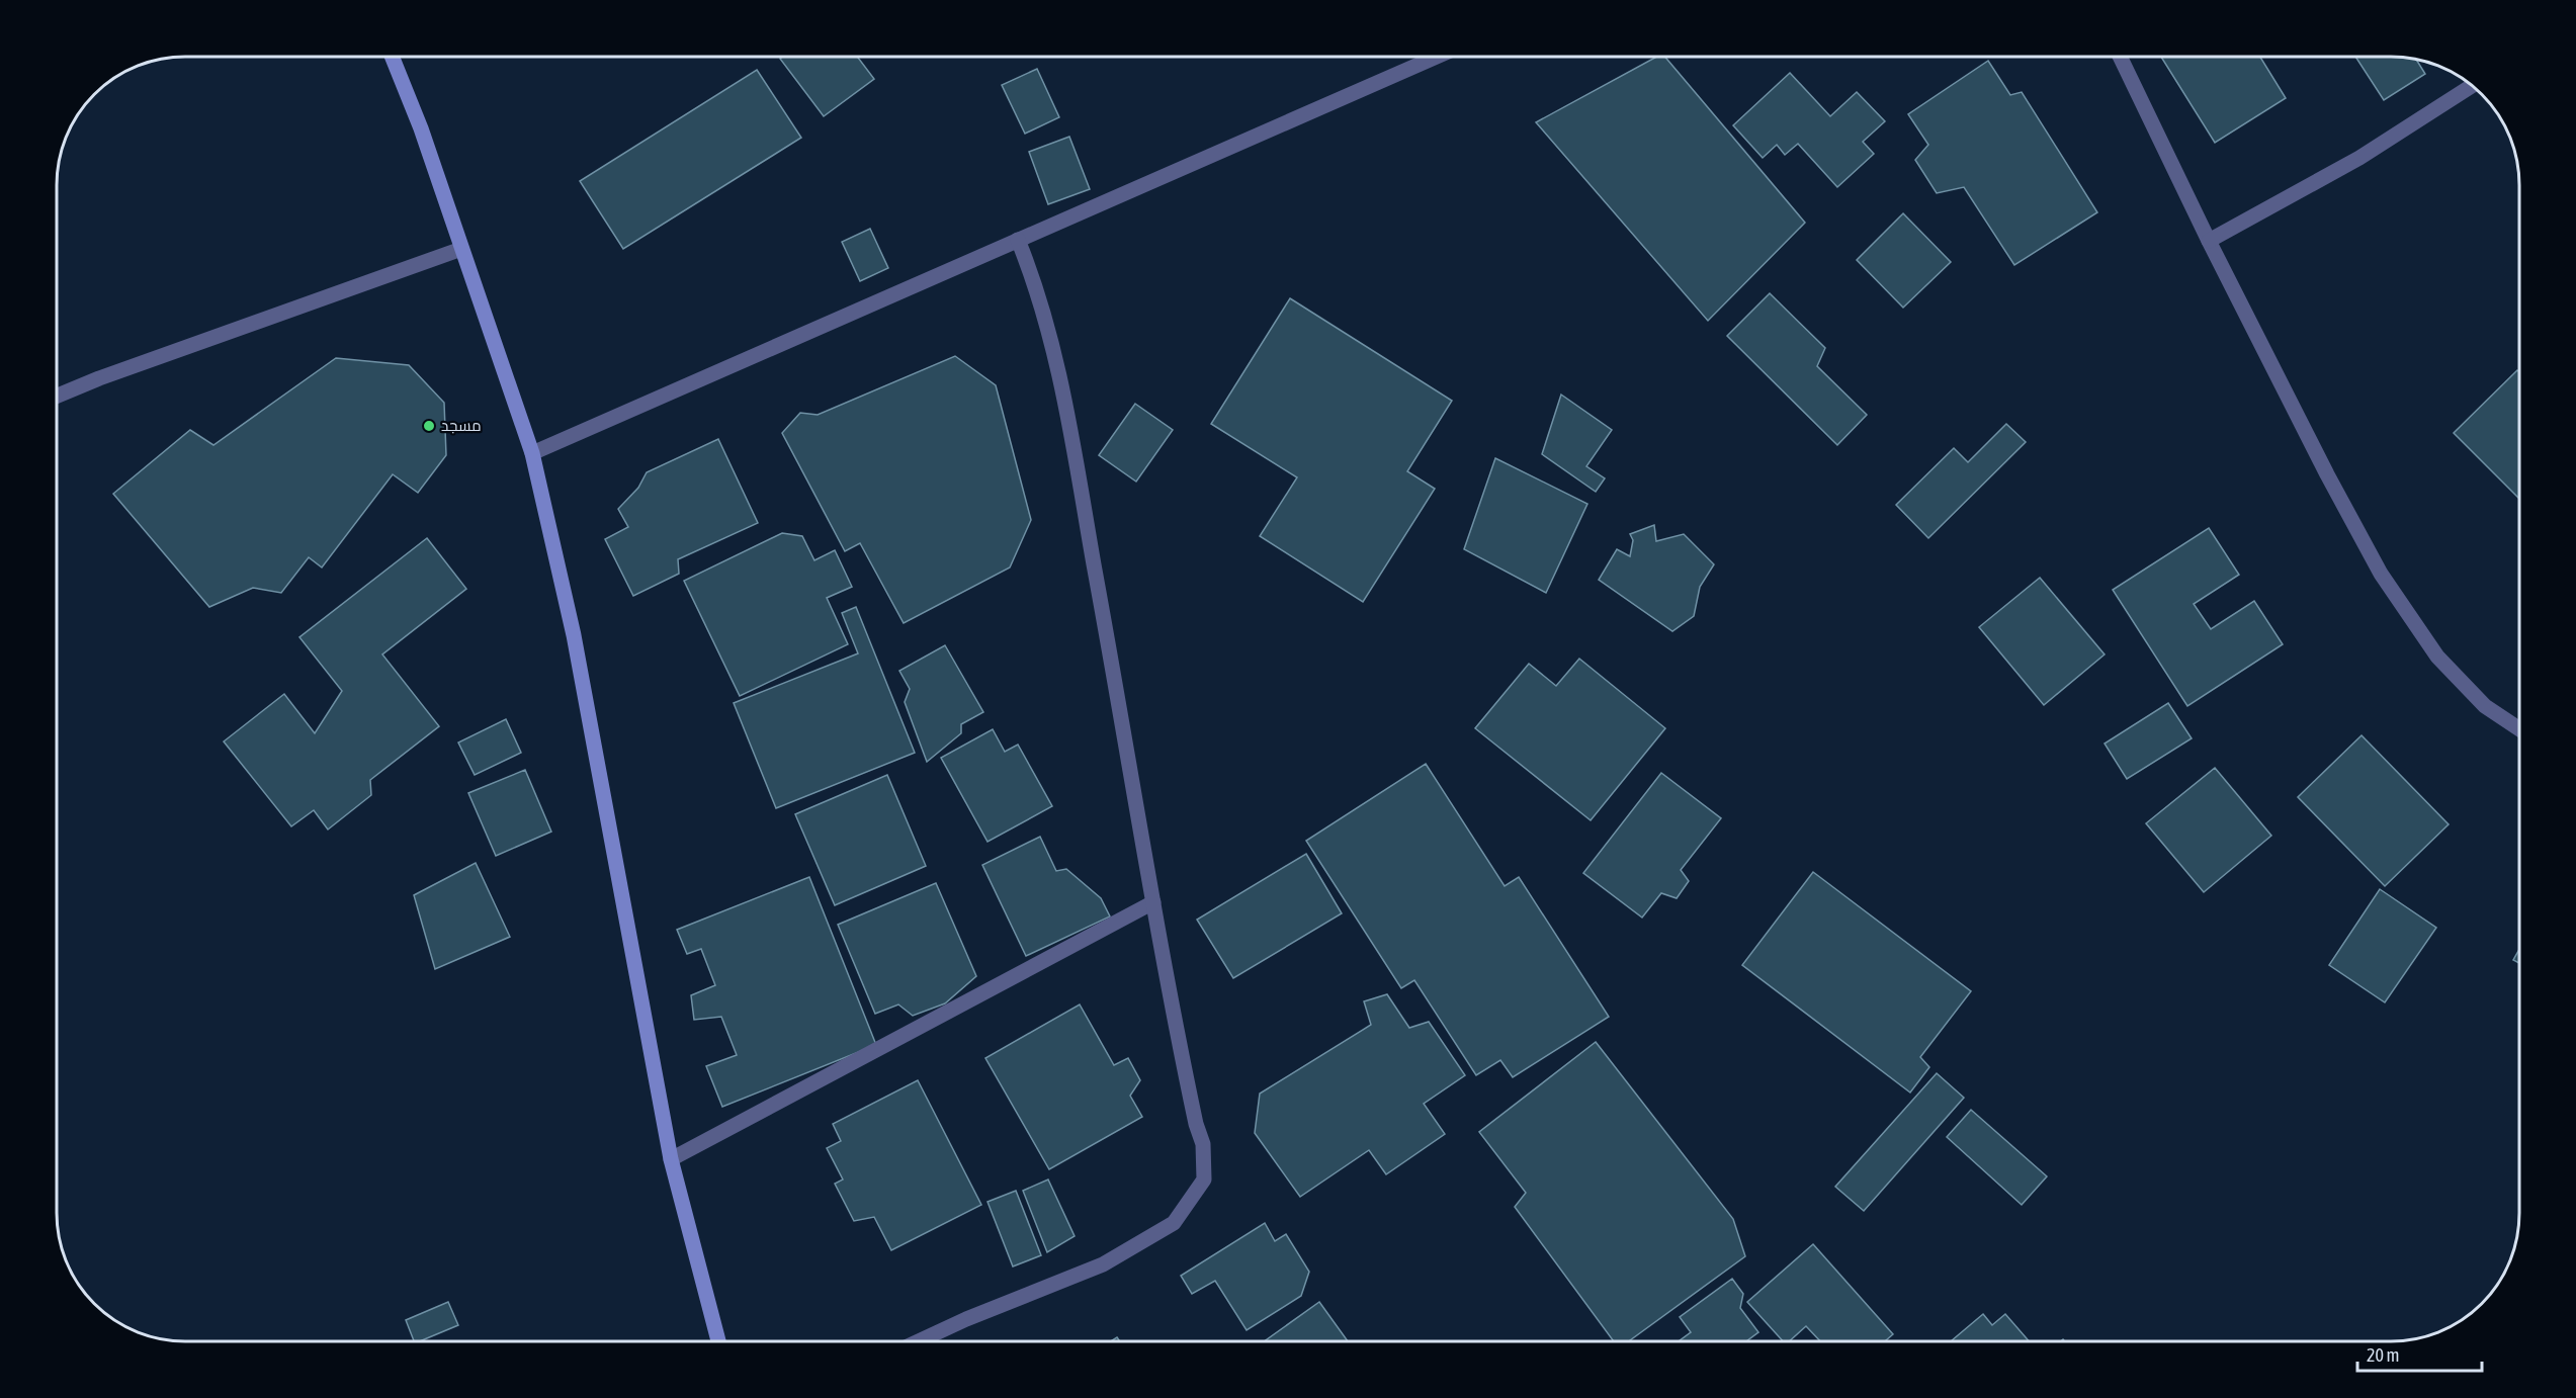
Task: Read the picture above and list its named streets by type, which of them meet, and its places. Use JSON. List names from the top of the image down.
{
  "places": ["مسجد"],
  "scale_bar": "20 m"
}
